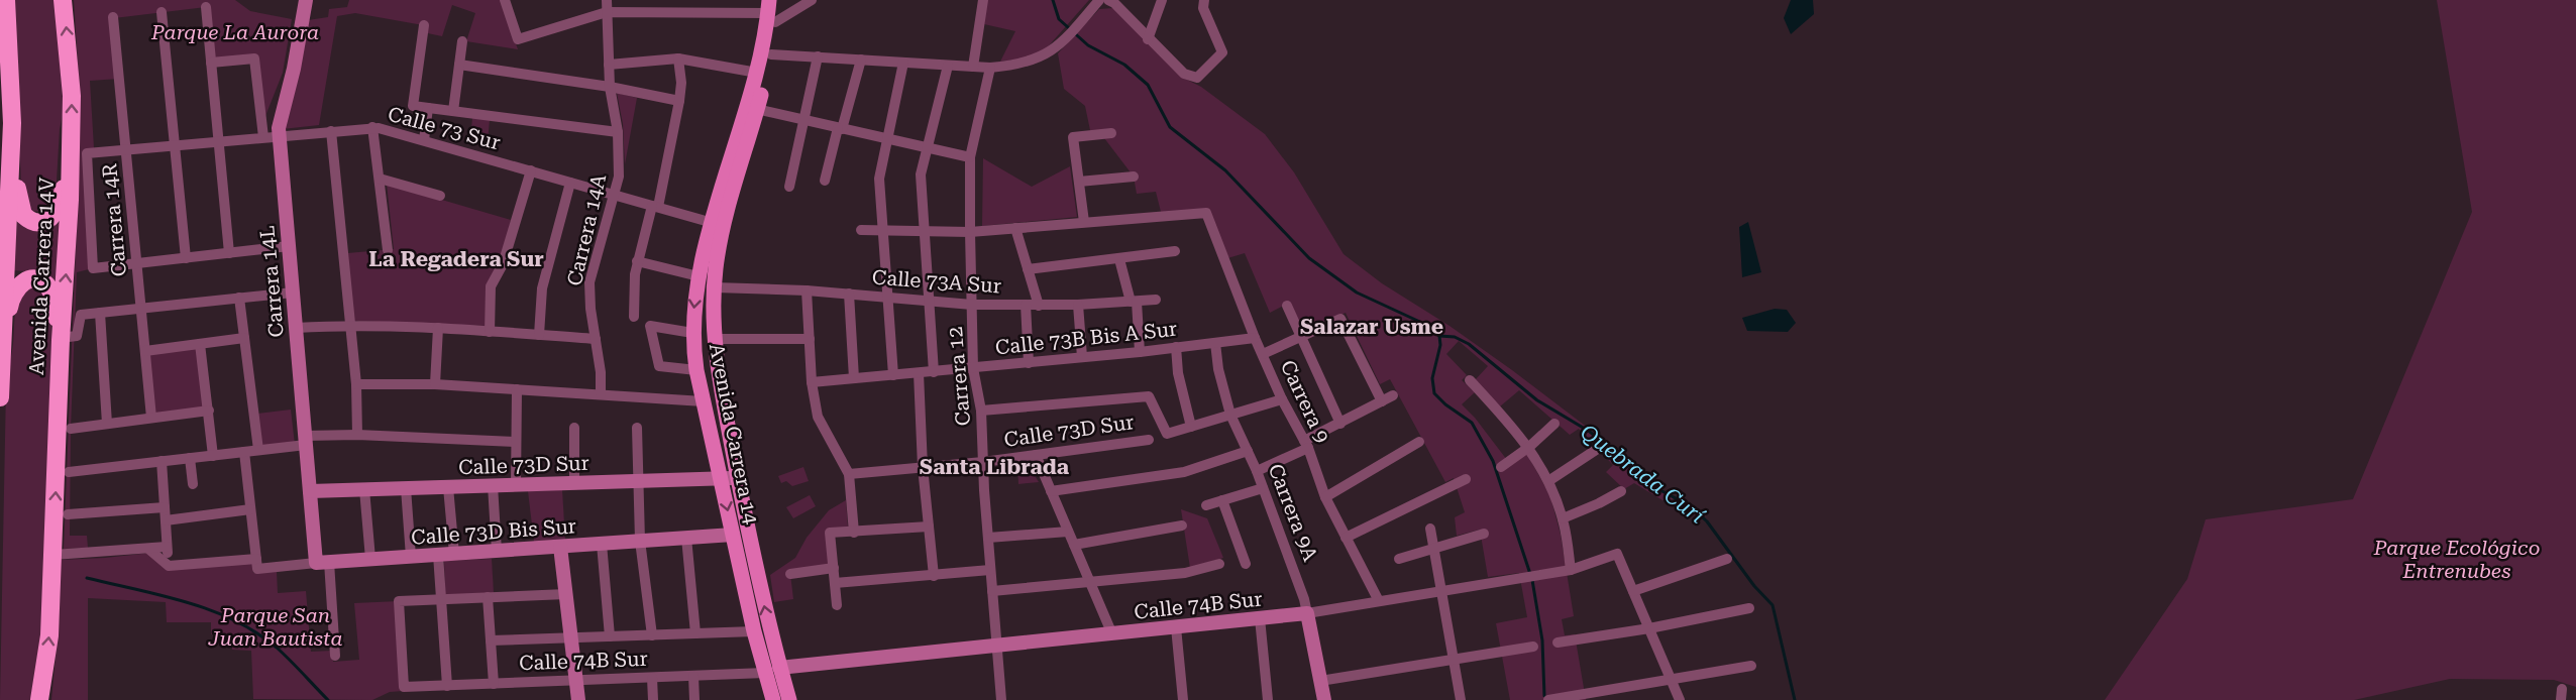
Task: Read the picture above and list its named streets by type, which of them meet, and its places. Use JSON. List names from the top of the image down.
{
  "streets": {
    "highway": ["Avenida Carrera 14V"],
    "main road": ["Avenida Carrera 14"],
    "street": [
      "Calle 73 Sur",
      "Carrera 14R",
      "Carrera 14A",
      "Carrera 14L",
      "Calle 73A Sur",
      "Calle 73B Bis A Sur",
      "Carrera 12",
      "Carrera 9",
      "Calle 73D Sur",
      "Carrera 9A",
      "Calle 73D Bis Sur",
      "Calle 74B Sur"
    ]
  },
  "crossings": [
    ["Calle 73 Sur", "Carrera 14R"],
    ["Calle 73 Sur", "Carrera 14A"],
    ["Calle 73 Sur", "Avenida Carrera 14V"],
    ["Calle 73 Sur", "Carrera 14L"],
    ["Calle 73 Sur", "Avenida Carrera 14"],
    ["Carrera 14L", "Calle 73D Sur"],
    ["Carrera 14L", "Calle 73D Bis Sur"],
    ["Calle 73A Sur", "Carrera 12"],
    ["Calle 73A Sur", "Avenida Carrera 14"],
    ["Calle 73B Bis A Sur", "Carrera 12"],
    ["Calle 73B Bis A Sur", "Carrera 9"],
    ["Calle 73B Bis A Sur", "Carrera 9A"],
    ["Carrera 12", "Calle 73D Sur"],
    ["Carrera 12", "Calle 74B Sur"],
    ["Carrera 9", "Calle 74B Sur"],
    ["Calle 73D Sur", "Avenida Carrera 14"],
    ["Avenida Carrera 14", "Calle 73D Bis Sur"],
    ["Avenida Carrera 14", "Calle 74B Sur"],
    ["Carrera 9A", "Calle 74B Sur"]
  ],
  "districts": ["La Regadera Sur", "Salazar Usme", "Santa Librada"],
  "water": ["Quebrada Curí"],
  "parks": ["Parque La Aurora", "Parque Ecológico Entrenubes", "Parque San Juan Bautista"]
}
